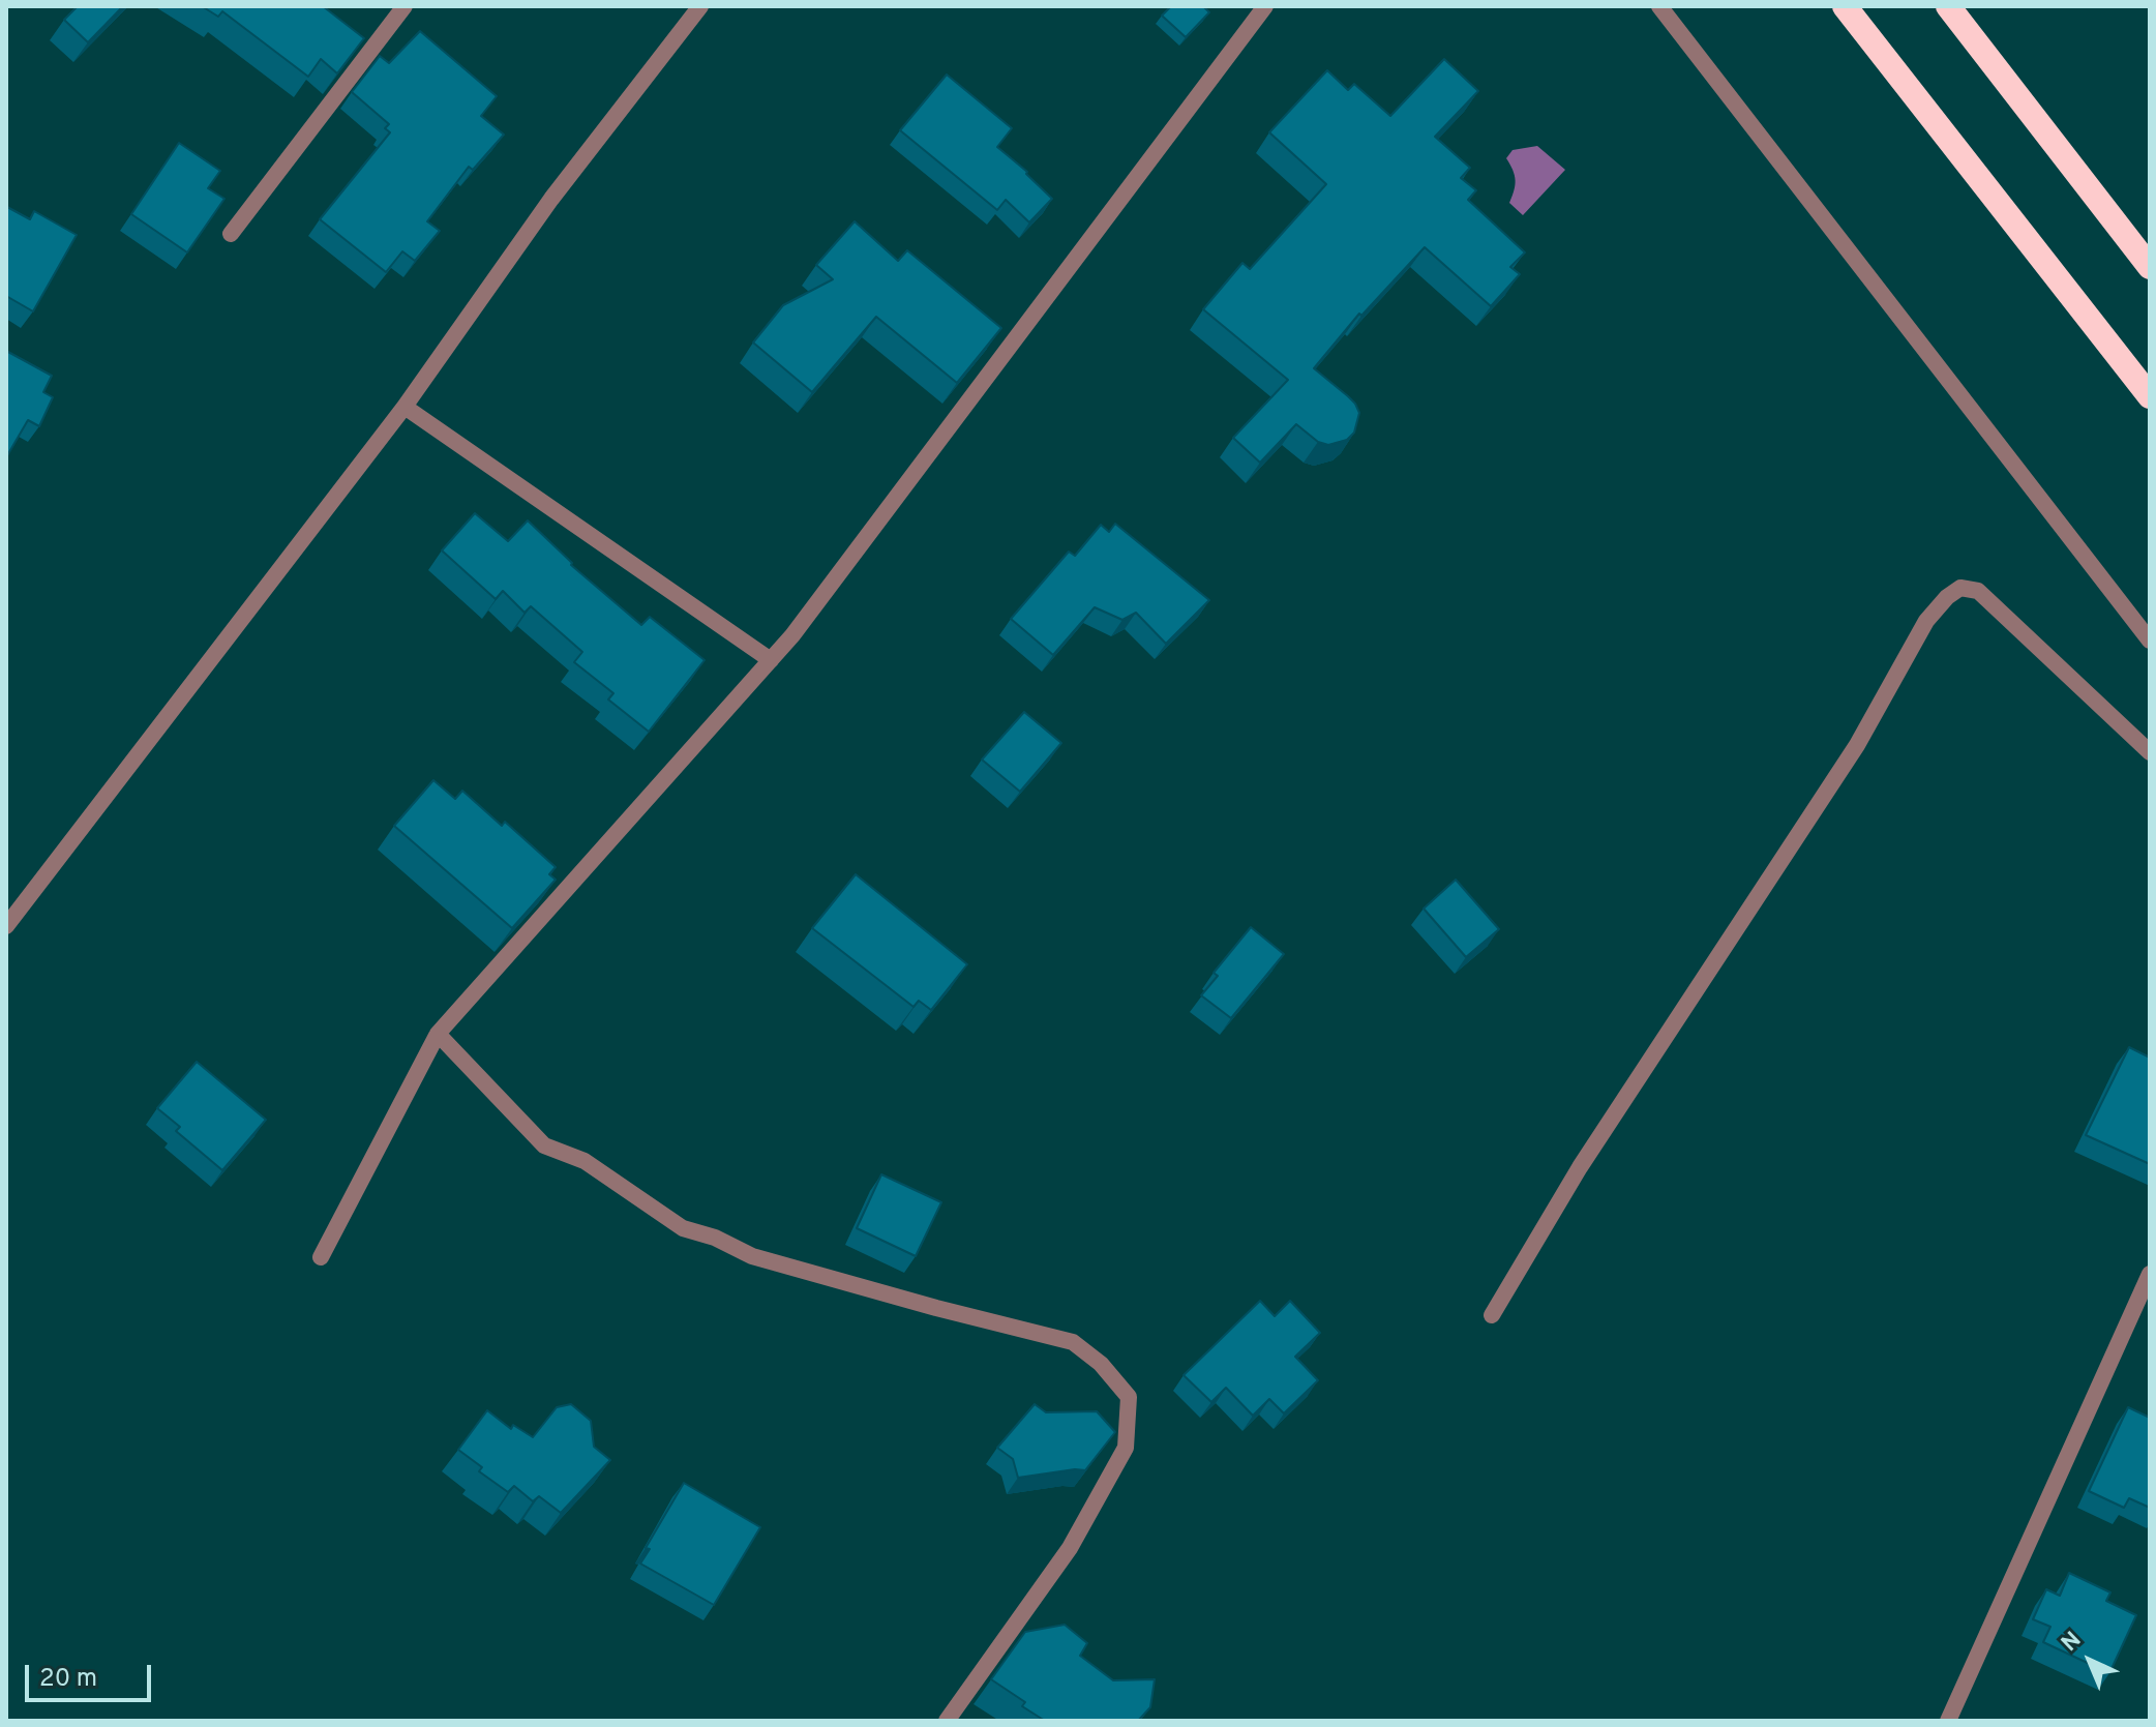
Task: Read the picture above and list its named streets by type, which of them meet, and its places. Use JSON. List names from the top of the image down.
{
  "scale_bar": "20 m",
  "north": "top left"
}
